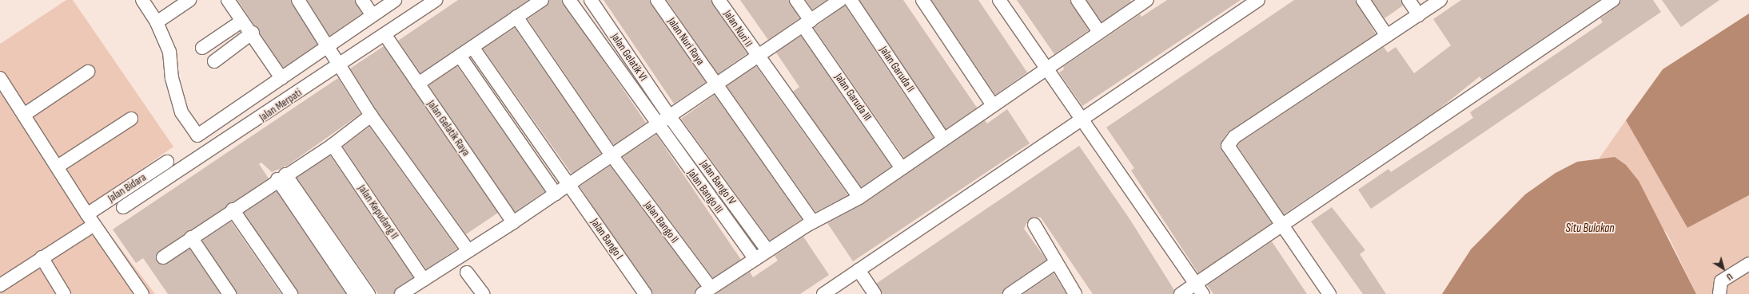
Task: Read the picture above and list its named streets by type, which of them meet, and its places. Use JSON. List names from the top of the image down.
{
  "streets": {
    "street": [
      "Jalan Nuri II",
      "Jalan Nuri Raya",
      "Jalan Gelatik VI",
      "Jalan Garuda II",
      "Jalan Garuda III",
      "Jalan Merpati",
      "Jalan Gelatik Raya",
      "Jalan Bango IV",
      "Jalan Bidara",
      "Jalan Bango III",
      "Jalan Kepudang II",
      "Jalan Bango II",
      "Jalan Bango I"
    ]
  },
  "crossings": [
    ["Jalan Gelatik VI", "Jalan Bango IV"],
    ["Jalan Merpati", "Jalan Gelatik Raya"]
  ],
  "water": ["Situ Bulakan"],
  "north": "bottom right"
}
